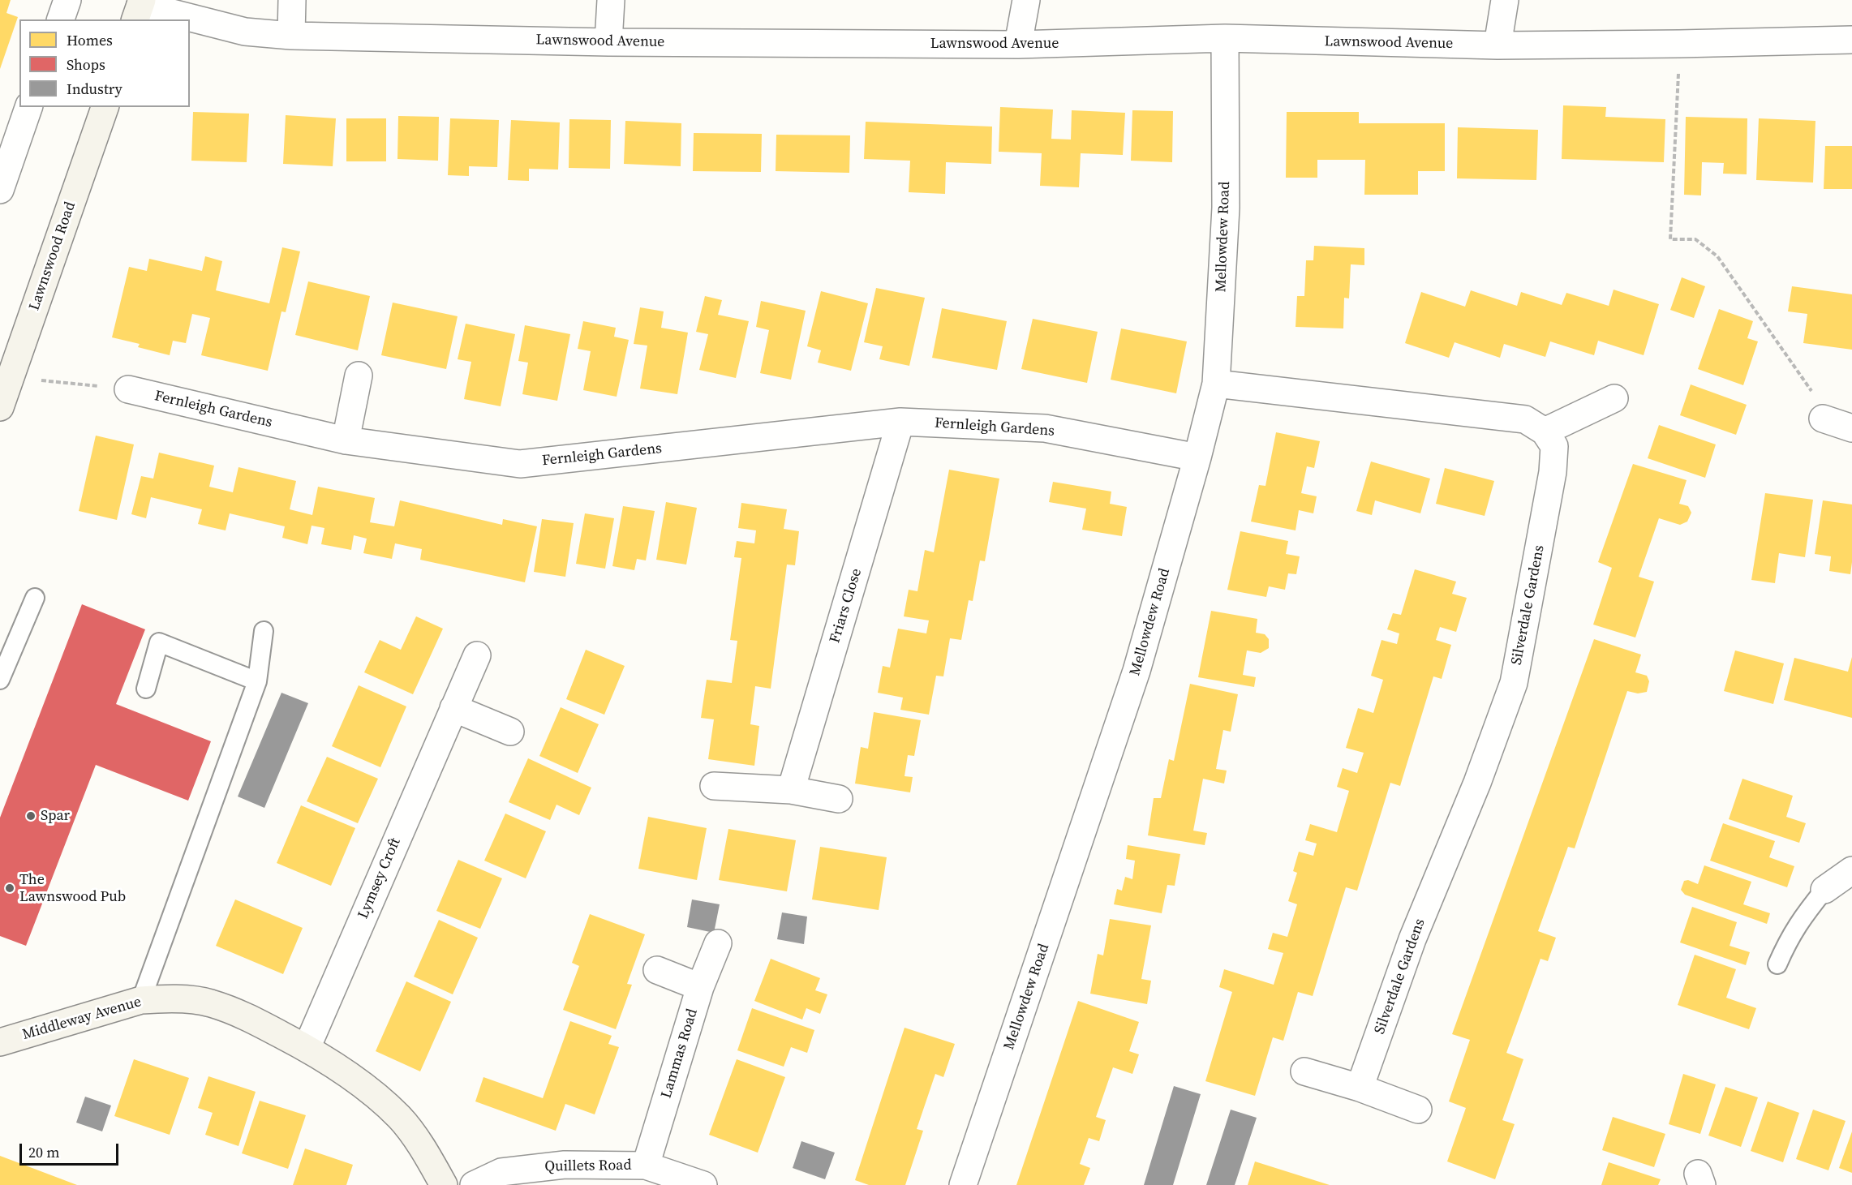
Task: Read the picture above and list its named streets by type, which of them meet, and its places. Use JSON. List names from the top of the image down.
{
  "streets": {
    "street": [
      "Lawnswood Avenue",
      "Mellowdew Road",
      "Lawnswood Road",
      "Fernleigh Gardens",
      "Silverdale Gardens",
      "Friars Close",
      "Lymsey Croft",
      "Middleway Avenue",
      "Lammas Road",
      "Quillets Road"
    ]
  },
  "crossings": [
    ["Lawnswood Avenue", "Mellowdew Road"],
    ["Mellowdew Road", "Fernleigh Gardens"],
    ["Fernleigh Gardens", "Friars Close"],
    ["Lymsey Croft", "Middleway Avenue"],
    ["Lammas Road", "Quillets Road"]
  ],
  "places": ["Spar", "The Lawnswood Pub"],
  "legend": ["Homes", "Shops", "Industry"],
  "scale_bar": "20 m"
}
